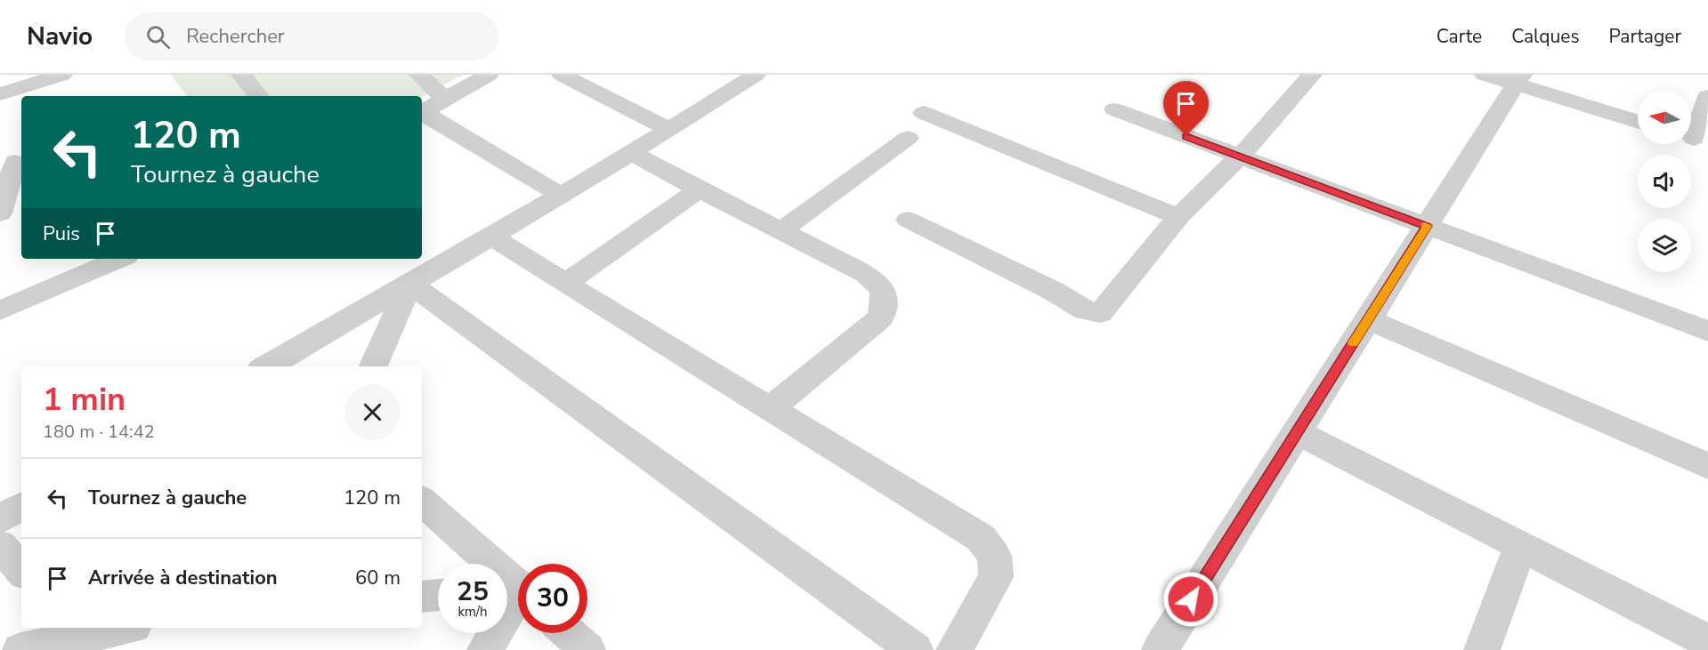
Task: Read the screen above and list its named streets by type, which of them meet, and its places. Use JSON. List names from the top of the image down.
{
  "north": "left",
  "page": {
    "header": "Navio",
    "search": "Rechercher",
    "nav": ["Carte", "Calques", "Partager"],
    "turn": ["120 m", "Tournez à gauche"],
    "then": "Puis",
    "heading": ["1 min", "180 m · 14:42"],
    "list": [
      {
        "name": "Tournez à gauche",
        "value": "120 m"
      },
      {
        "name": "Arrivée à destination",
        "value": "60 m"
      }
    ],
    "speed": "25 km/h",
    "limit": "30"
  }
}
